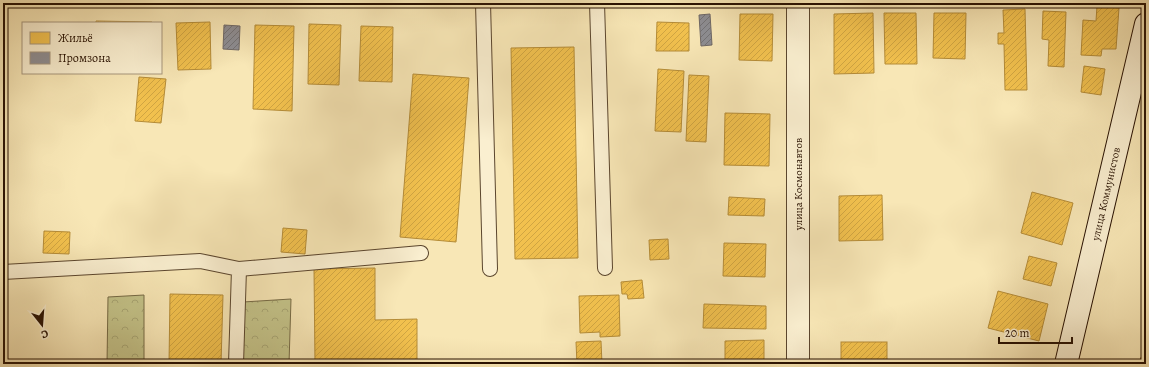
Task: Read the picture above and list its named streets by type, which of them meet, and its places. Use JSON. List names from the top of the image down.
{
  "streets": {
    "street": ["улица Космонавтов", "улица Коммунистов"]
  },
  "legend": ["Жильё", "Промзона"],
  "scale_bar": "20 m",
  "north": "bottom"
}
